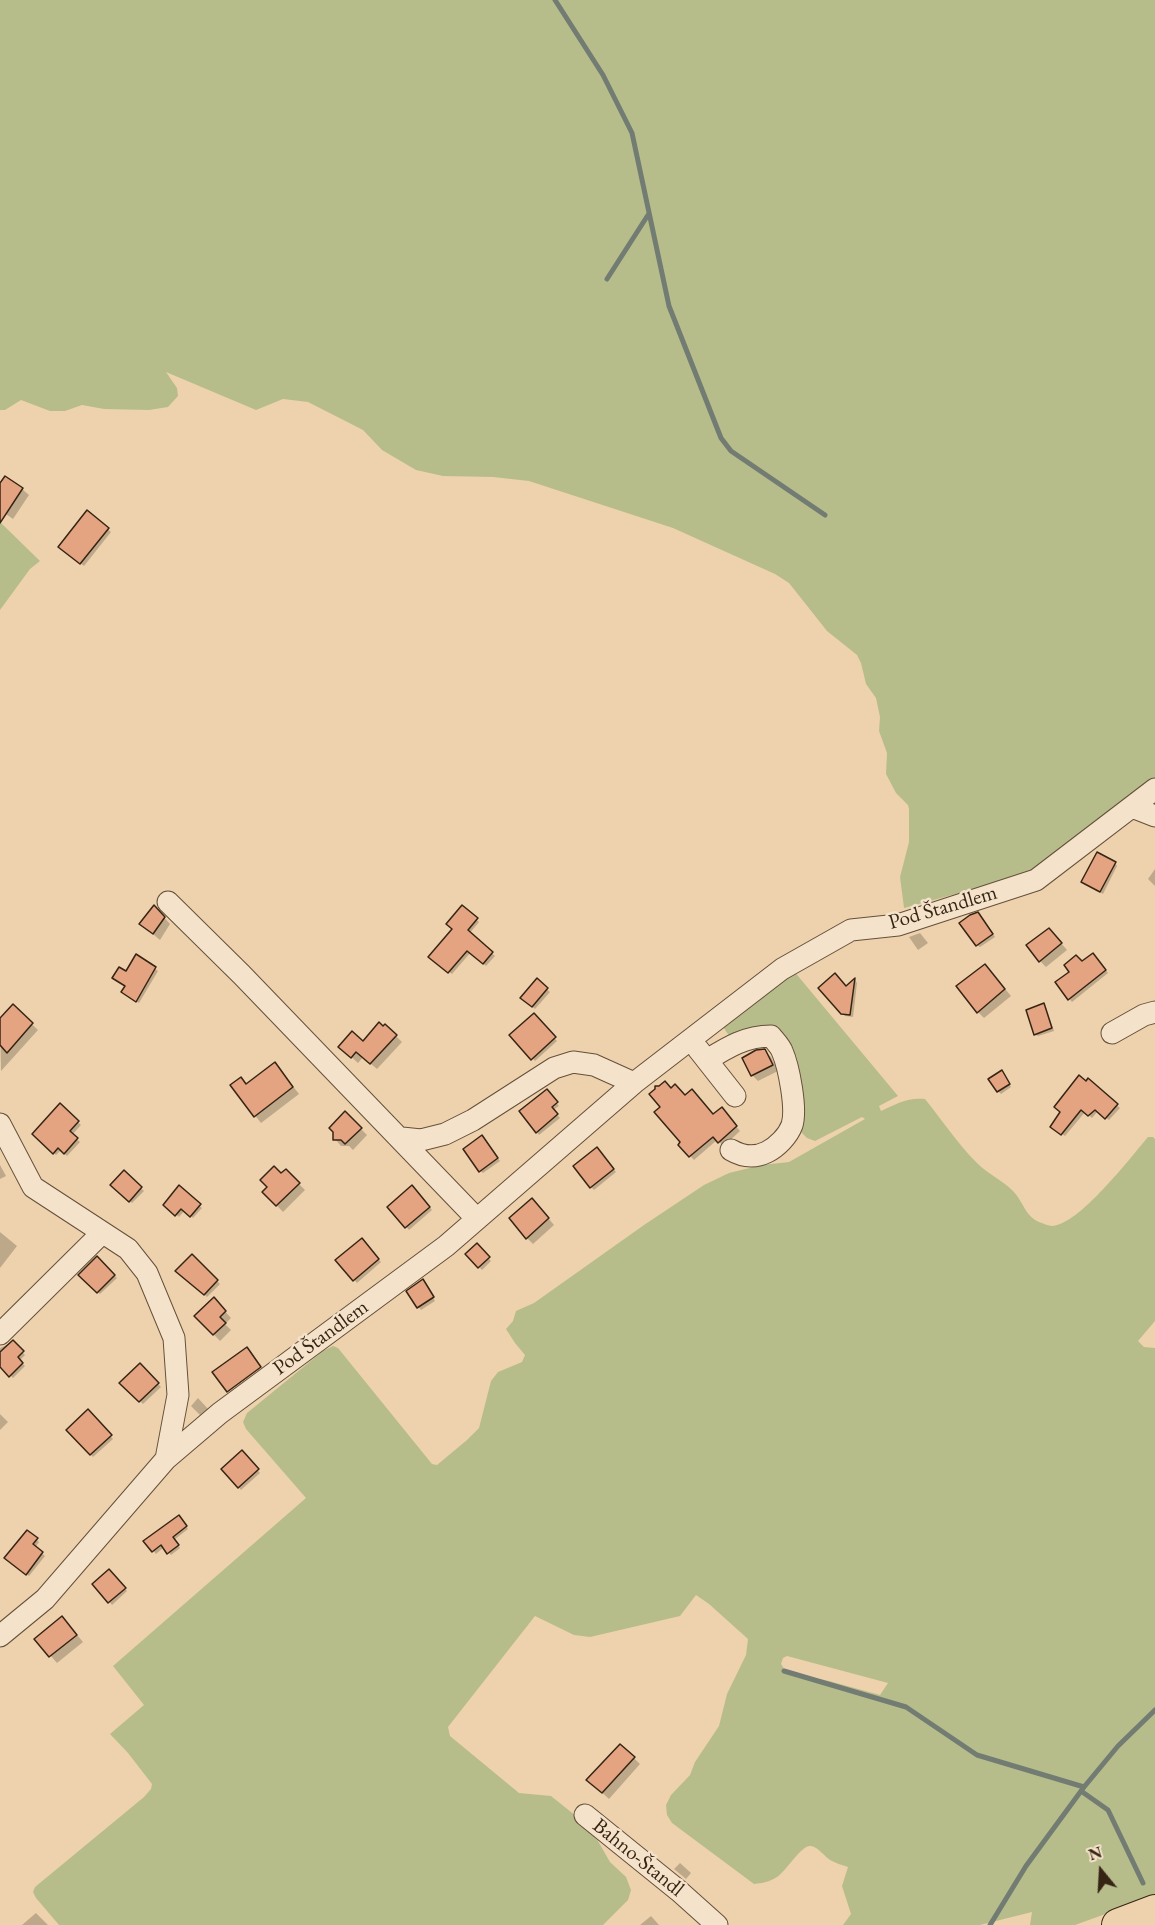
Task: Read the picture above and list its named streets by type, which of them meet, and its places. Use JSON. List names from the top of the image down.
{
  "streets": {
    "street": ["Pod Štandlem", "Bahno-Štandl"]
  },
  "north": "top"
}
